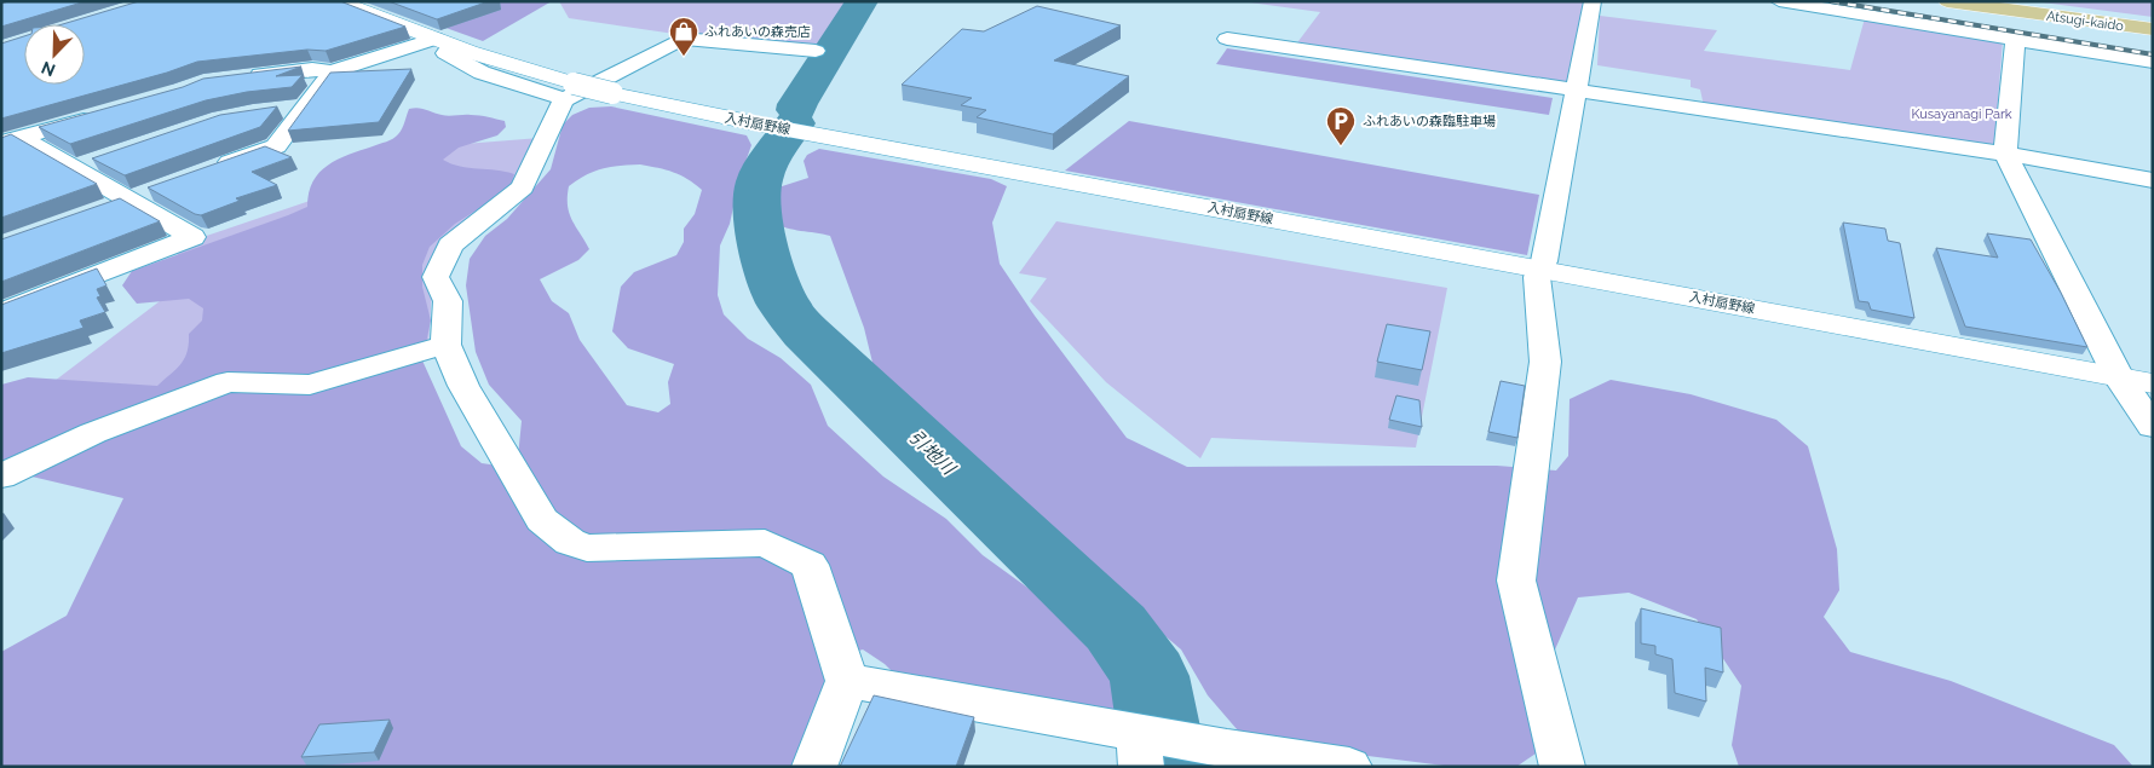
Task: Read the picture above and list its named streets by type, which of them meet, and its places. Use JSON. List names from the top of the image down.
{
  "streets": {
    "main road": ["Atsugi-kaido"],
    "street": ["入村扇野線"]
  },
  "water": ["引地川"],
  "parks": ["Kusayanagi Park"],
  "places": {
    "shop": ["ふれあいの森売店"],
    "parking": ["ふれあいの森臨駐車場"]
  },
  "north": "bottom left"
}
